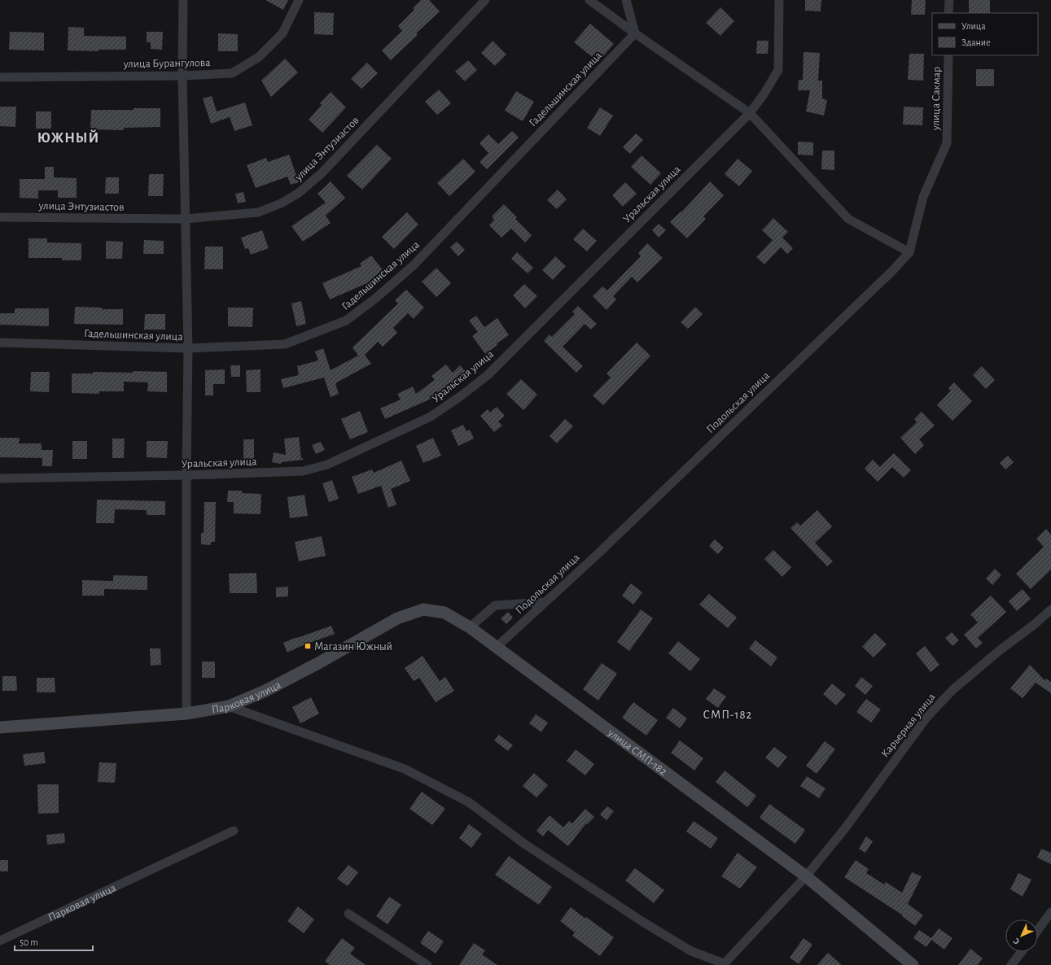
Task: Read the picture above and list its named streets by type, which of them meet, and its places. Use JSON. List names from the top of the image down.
{
  "streets": {
    "street": [
      "улица Бурангулова",
      "Гадельшинская улица",
      "улица Сакмар",
      "улица Энтузиастов",
      "Уральская улица",
      "Подольская улица",
      "Парковая улица",
      "Карьерная улица",
      "улица СМП-182"
    ]
  },
  "crossings": [
    ["улица Сакмар", "Подольская улица"],
    ["Подольская улица", "улица СМП-182"],
    ["Парковая улица", "улица СМП-182"],
    ["Карьерная улица", "улица СМП-182"]
  ],
  "districts": ["ЮЖНЫЙ", "СМП-182"],
  "places": {
    "transit": ["Магазин Южный"]
  },
  "legend": ["Улица", "Здание"],
  "scale_bar": "50 m",
  "north": "bottom left"
}
